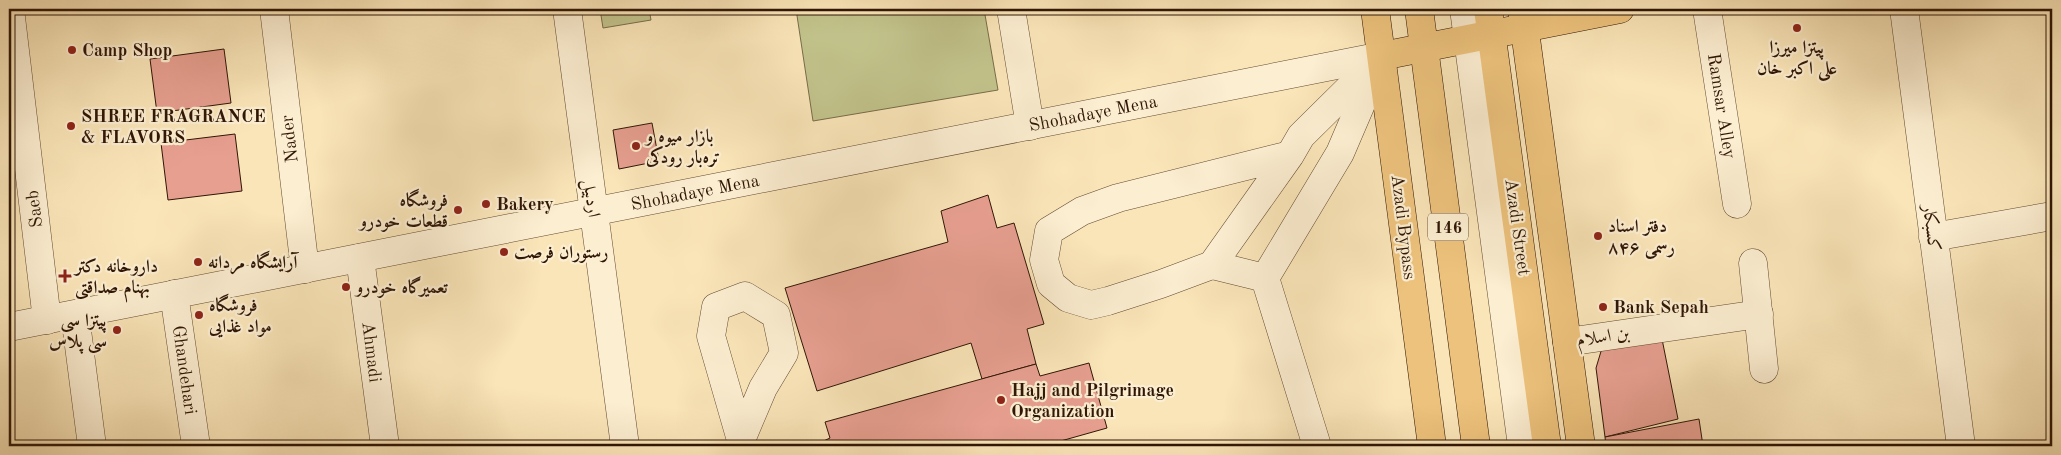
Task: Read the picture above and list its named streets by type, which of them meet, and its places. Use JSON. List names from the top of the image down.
{
  "streets": {
    "main road": ["Azadi Bypass", "146", "Azadi Street"],
    "street": [
      "Ramsar Alley",
      "Shohadaye Mena",
      "Nader",
      "اردبیل",
      "Saeb",
      "کسبکار",
      "بن اسلام",
      "Ahmadi",
      "Ghandehari"
    ]
  },
  "crossings": [
    ["Shohadaye Mena", "Nader"],
    ["Shohadaye Mena", "اردبیل"],
    ["Shohadaye Mena", "Saeb"],
    ["Shohadaye Mena", "Azadi Bypass"],
    ["Shohadaye Mena", "Ahmadi"],
    ["Shohadaye Mena", "Ghandehari"]
  ],
  "places": {
    "other": [
      "پیتزا میرزا علی اکبر خان",
      "Camp Shop",
      "SHREE FRAGRANCE & FLAVORS",
      "بازار میوه و تره‌بار رودکی",
      "Bakery",
      "فروشگاه قطعات خودرو",
      "دفتر اسناد رسمی ۸۴۶",
      "رستوران فرصت",
      "آرایشگاه مردانه",
      "تعمیرگاه خودرو",
      "Bank Sepah",
      "فروشگاه مواد غذایی",
      "پیتزا سی سی پلاس",
      "Hajj and Pilgrimage Organization"
    ],
    "health": ["داروخانه دکتر بهنام صداقتی"]
  }
}
